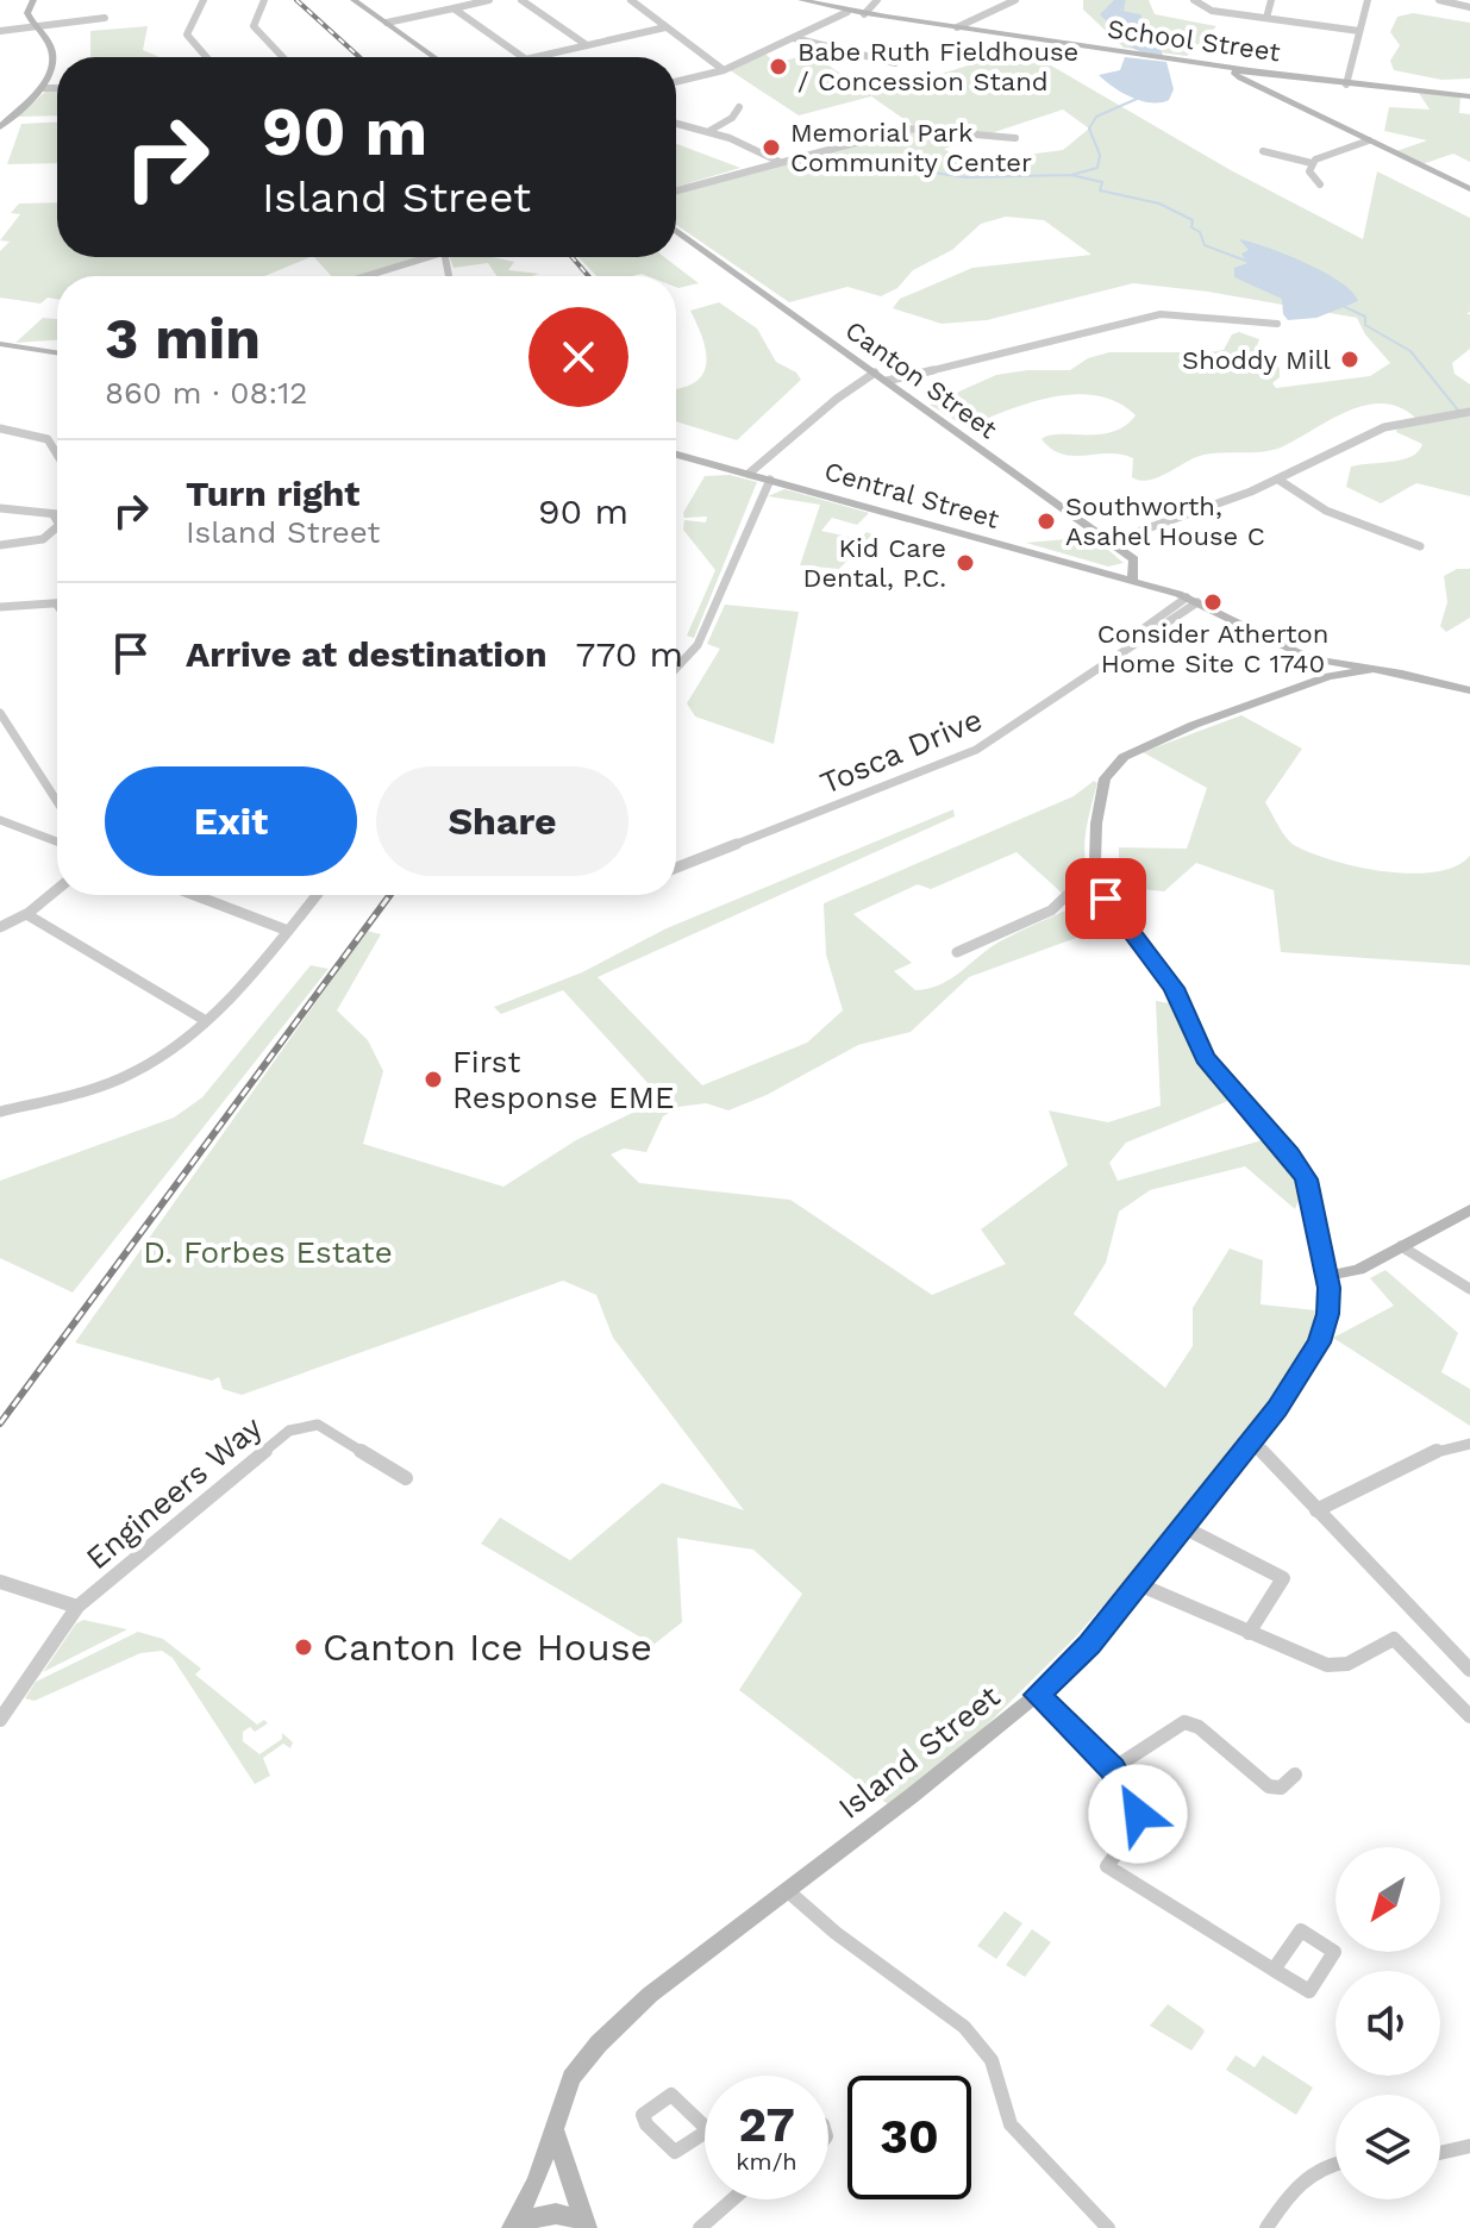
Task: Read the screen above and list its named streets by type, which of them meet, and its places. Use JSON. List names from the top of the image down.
{
  "streets": {
    "street": [
      "School Street",
      "Canton Street",
      "Central Street",
      "Tosca Drive",
      "Engineers Way",
      "Island Street"
    ]
  },
  "crossings": [
    ["Canton Street", "Central Street"],
    ["Central Street", "Tosca Drive"],
    ["Central Street", "Island Street"]
  ],
  "parks": ["D. Forbes Estate"],
  "places": [
    "Babe Ruth Fieldhouse / Concession Stand",
    "Memorial Park Community Center",
    "Shoddy Mill",
    "Southworth, Asahel House C",
    "Kid Care Dental, P.C.",
    "Consider Atherton Home Site C 1740",
    "First Response EME",
    "Canton Ice House"
  ],
  "north": "bottom left",
  "page": {
    "turn": ["90 m", "Island Street"],
    "heading": ["3 min", "860 m · 08:12"],
    "list": [
      {
        "name": "Turn right",
        "note": "Island Street",
        "value": "90 m"
      },
      {
        "name": "Arrive at destination",
        "value": "770 m"
      }
    ],
    "buttons": ["Exit", "Share"],
    "speed": "27 km/h",
    "limit": "30"
  }
}
